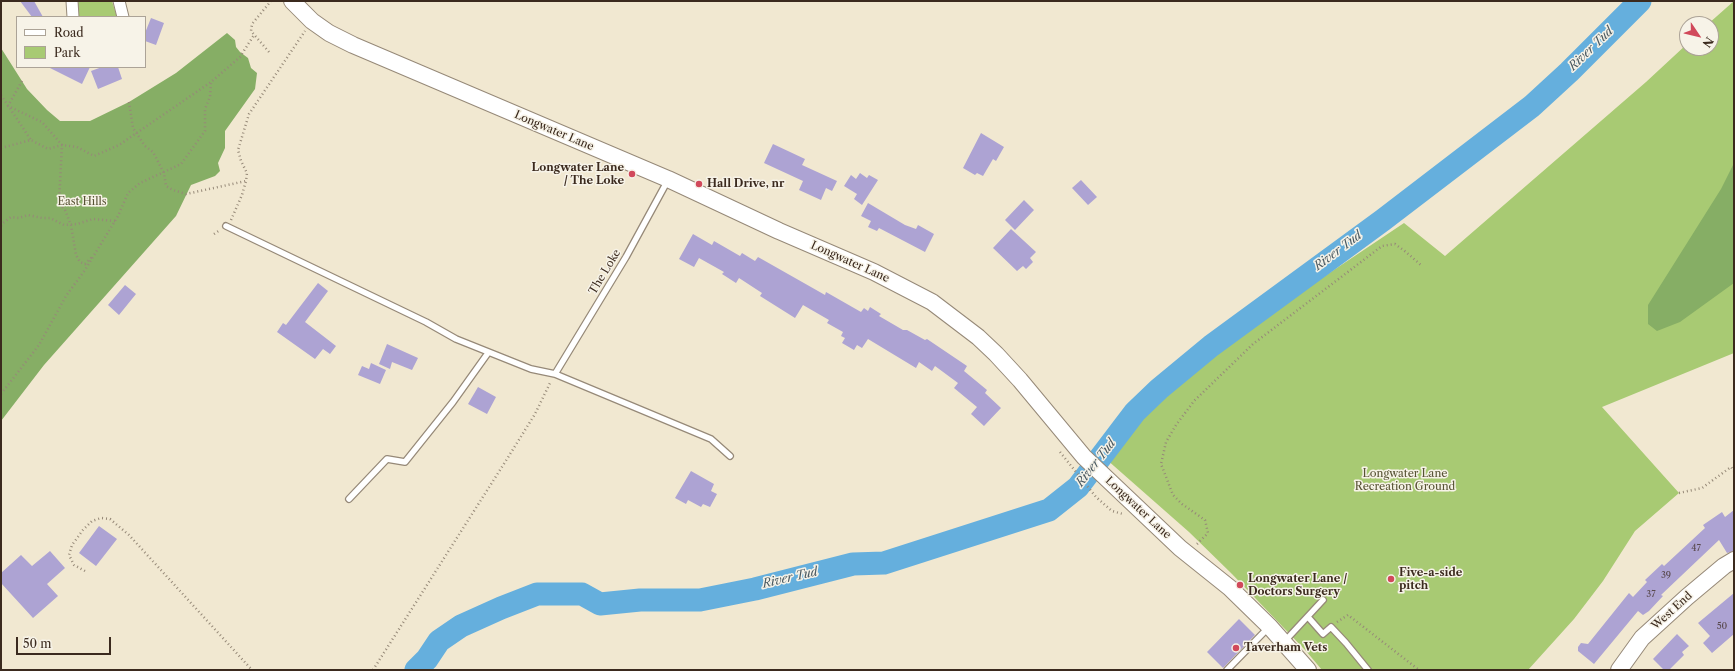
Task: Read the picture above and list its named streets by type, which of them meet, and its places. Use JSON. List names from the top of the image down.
{
  "streets": {
    "street": ["Longwater Lane", "West End"],
    "lane": ["The Loke"]
  },
  "crossings": [
    ["Longwater Lane", "The Loke"]
  ],
  "water": ["River Tud"],
  "parks": ["East Hills", "Longwater Lane Recreation Ground"],
  "places": [
    "Longwater Lane / The Loke",
    "Hall Drive, nr",
    "Five-a-side pitch",
    "Longwater Lane / Doctors Surgery",
    "Taverham Vets"
  ],
  "house_numbers": [
    "47",
    "39",
    "37",
    "50"
  ],
  "legend": ["Road", "Park"],
  "scale_bar": "50 m",
  "north": "bottom right"
}
